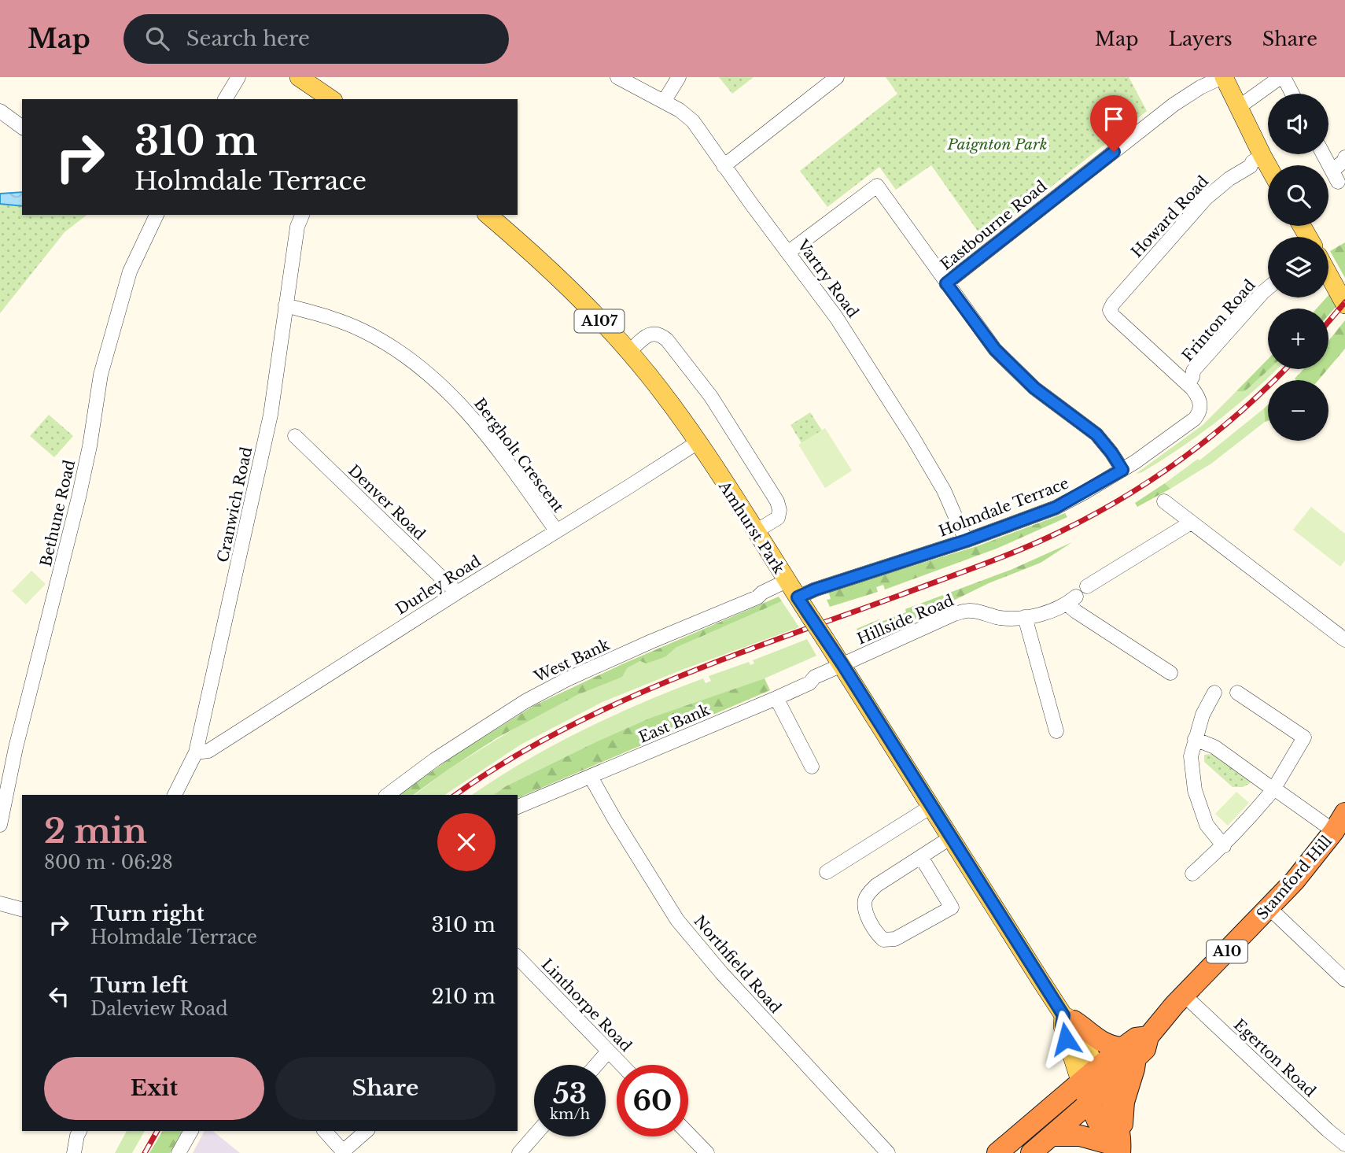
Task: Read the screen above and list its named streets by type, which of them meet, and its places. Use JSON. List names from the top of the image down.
{
  "streets": {
    "highway": ["A107", "Stamford Hill", "A10"],
    "main road": ["Amhurst Park"],
    "street": [
      "Howard Road",
      "Eastbourne Road",
      "Vartry Road",
      "Frinton Road",
      "Bergholt Crescent",
      "Denver Road",
      "Cranwich Road",
      "Holmdale Terrace",
      "Bethune Road",
      "Durley Road",
      "Hillside Road",
      "West Bank",
      "East Bank",
      "Northfield Road",
      "Linthorpe Road",
      "Egerton Road"
    ]
  },
  "crossings": [
    ["Howard Road", "Frinton Road"],
    ["Howard Road", "Holmdale Terrace"],
    ["Vartry Road", "Holmdale Terrace"],
    ["Frinton Road", "Holmdale Terrace"],
    ["A107", "Amhurst Park"],
    ["A107", "Stamford Hill"],
    ["Bergholt Crescent", "Cranwich Road"],
    ["Bergholt Crescent", "Durley Road"],
    ["Denver Road", "Durley Road"],
    ["Cranwich Road", "Durley Road"],
    ["Holmdale Terrace", "Amhurst Park"],
    ["Amhurst Park", "Durley Road"],
    ["Amhurst Park", "Hillside Road"],
    ["Amhurst Park", "West Bank"],
    ["Amhurst Park", "East Bank"],
    ["Amhurst Park", "Stamford Hill"],
    ["Hillside Road", "East Bank"],
    ["East Bank", "Northfield Road"],
    ["Stamford Hill", "Egerton Road"]
  ],
  "parks": ["Paignton Park"],
  "page": {
    "header": "Map",
    "search": "Search here",
    "nav": ["Map", "Layers", "Share"],
    "map_buttons": ["+", "−"],
    "turn": ["310 m", "Holmdale Terrace"],
    "heading": ["2 min", "800 m · 06:28"],
    "list": [
      {
        "name": "Turn right",
        "note": "Holmdale Terrace",
        "value": "310 m"
      },
      {
        "name": "Turn left",
        "note": "Daleview Road",
        "value": "210 m"
      }
    ],
    "buttons": ["Exit", "Share"],
    "speed": "53 km/h",
    "limit": "60"
  }
}
